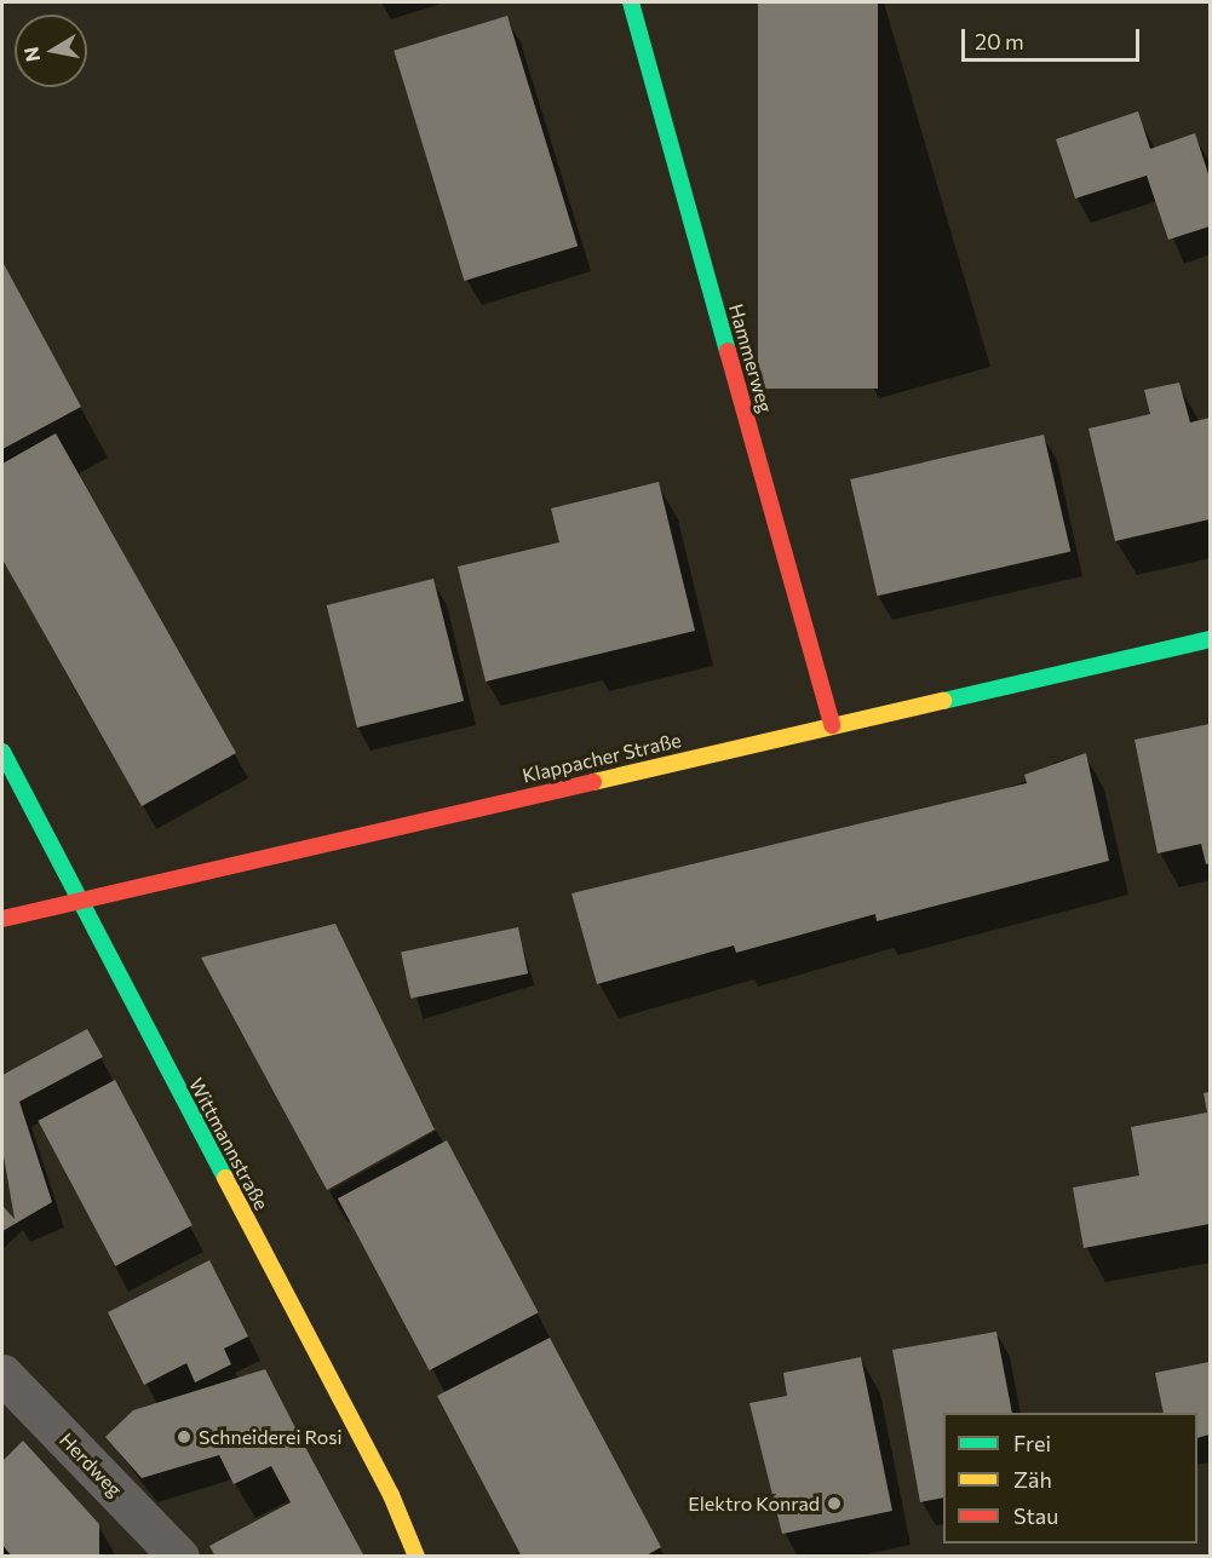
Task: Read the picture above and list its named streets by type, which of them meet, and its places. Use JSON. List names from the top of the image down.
{
  "streets": {
    "street": [
      "Hammerweg",
      "Klappacher Straße",
      "Wittmannstraße",
      "Herdweg"
    ]
  },
  "crossings": [
    ["Hammerweg", "Klappacher Straße"],
    ["Klappacher Straße", "Wittmannstraße"]
  ],
  "places": ["Schneiderei Rosi", "Elektro Konrad"],
  "legend": ["Frei", "Zäh", "Stau"],
  "scale_bar": "20 m",
  "north": "left"
}
